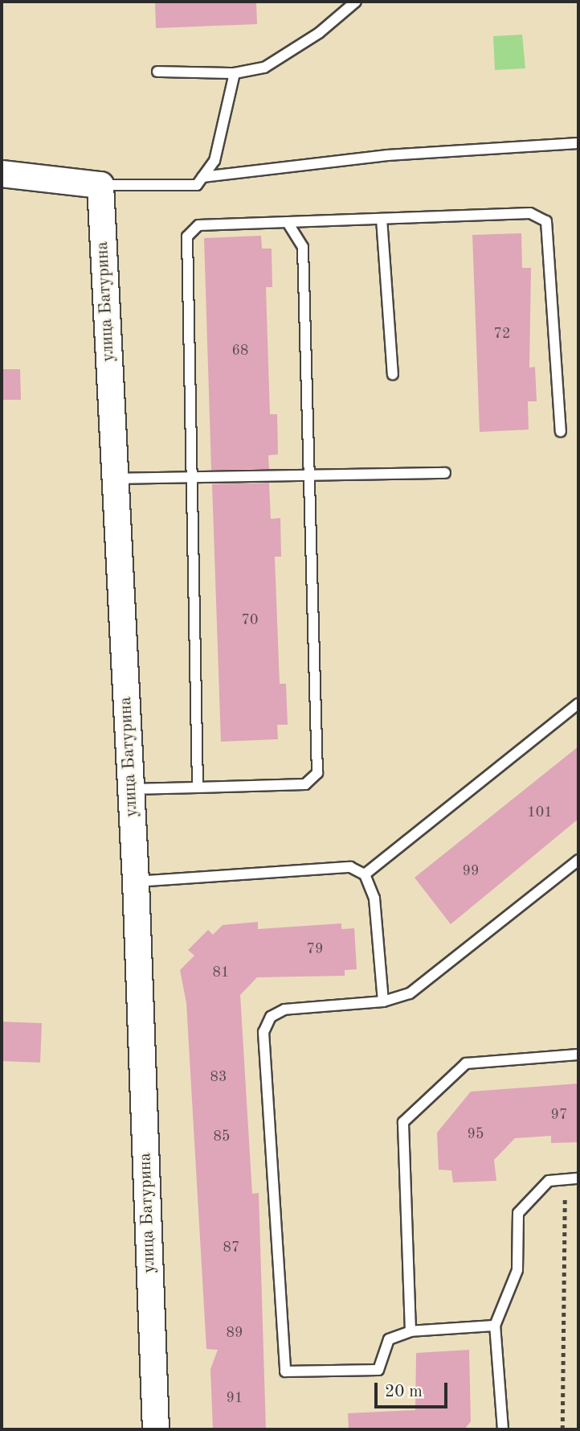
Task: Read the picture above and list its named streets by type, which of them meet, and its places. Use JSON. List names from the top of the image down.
{
  "streets": {
    "street": ["улица Батурина"]
  },
  "house_numbers": [
    "72",
    "68",
    "70",
    "101",
    "99",
    "79",
    "81",
    "83",
    "97",
    "95",
    "85",
    "87",
    "89",
    "91"
  ],
  "scale_bar": "20 m"
}
